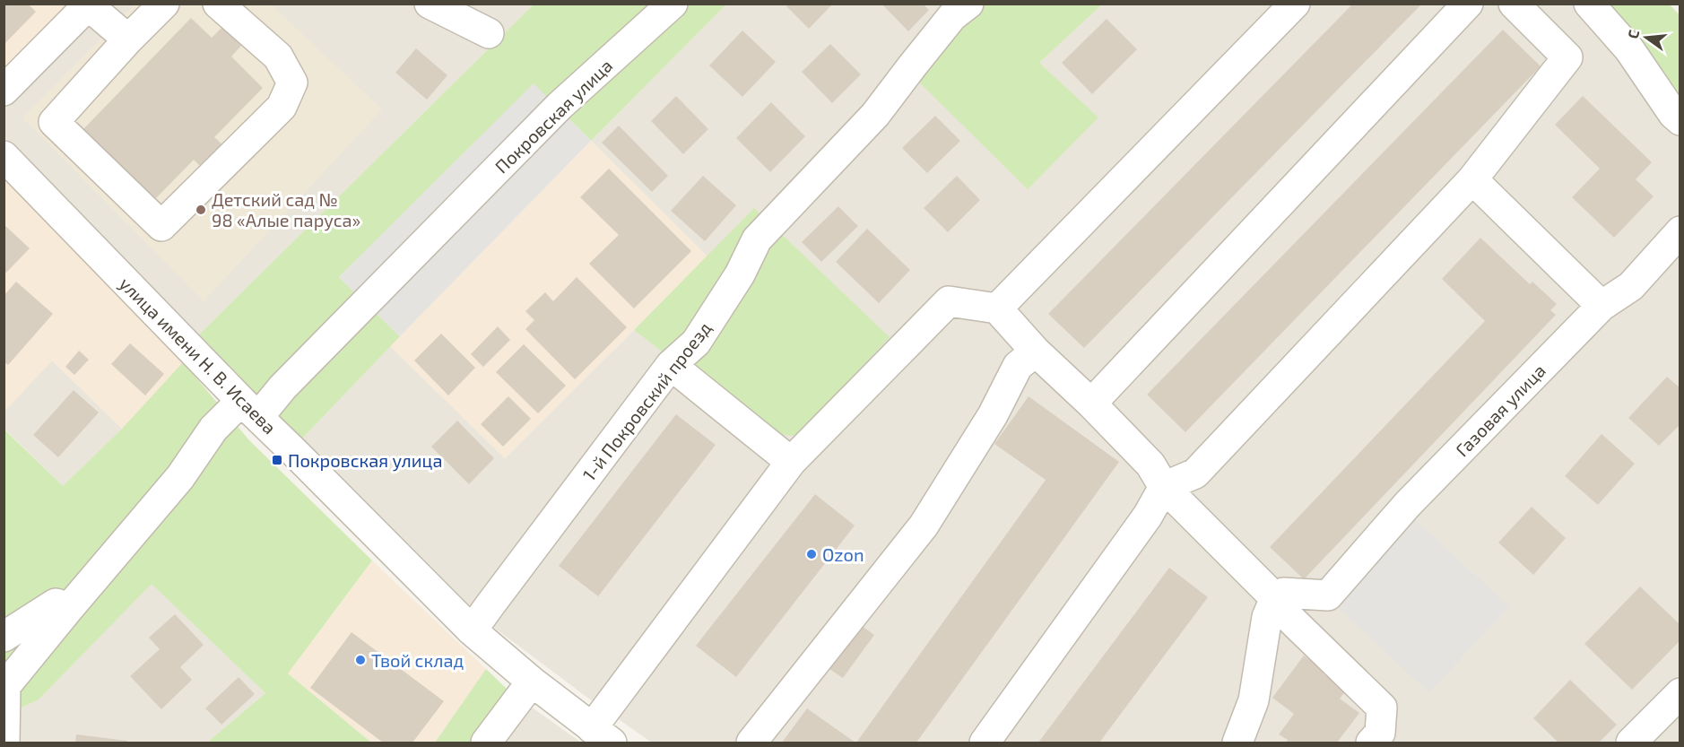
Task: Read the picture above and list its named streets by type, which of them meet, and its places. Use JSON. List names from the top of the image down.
{
  "streets": {
    "street": [
      "Покровская улица",
      "улица имени Н. В. Исаева",
      "1-й Покровский проезд",
      "Газовая улица"
    ]
  },
  "crossings": [
    ["Покровская улица", "улица имени Н. В. Исаева"],
    ["улица имени Н. В. Исаева", "1-й Покровский проезд"]
  ],
  "places": {
    "other": ["Детский сад № 98 «Алые паруса»", "Ozon", "Твой склад"],
    "transit": ["Покровская улица"]
  },
  "north": "left"
}
